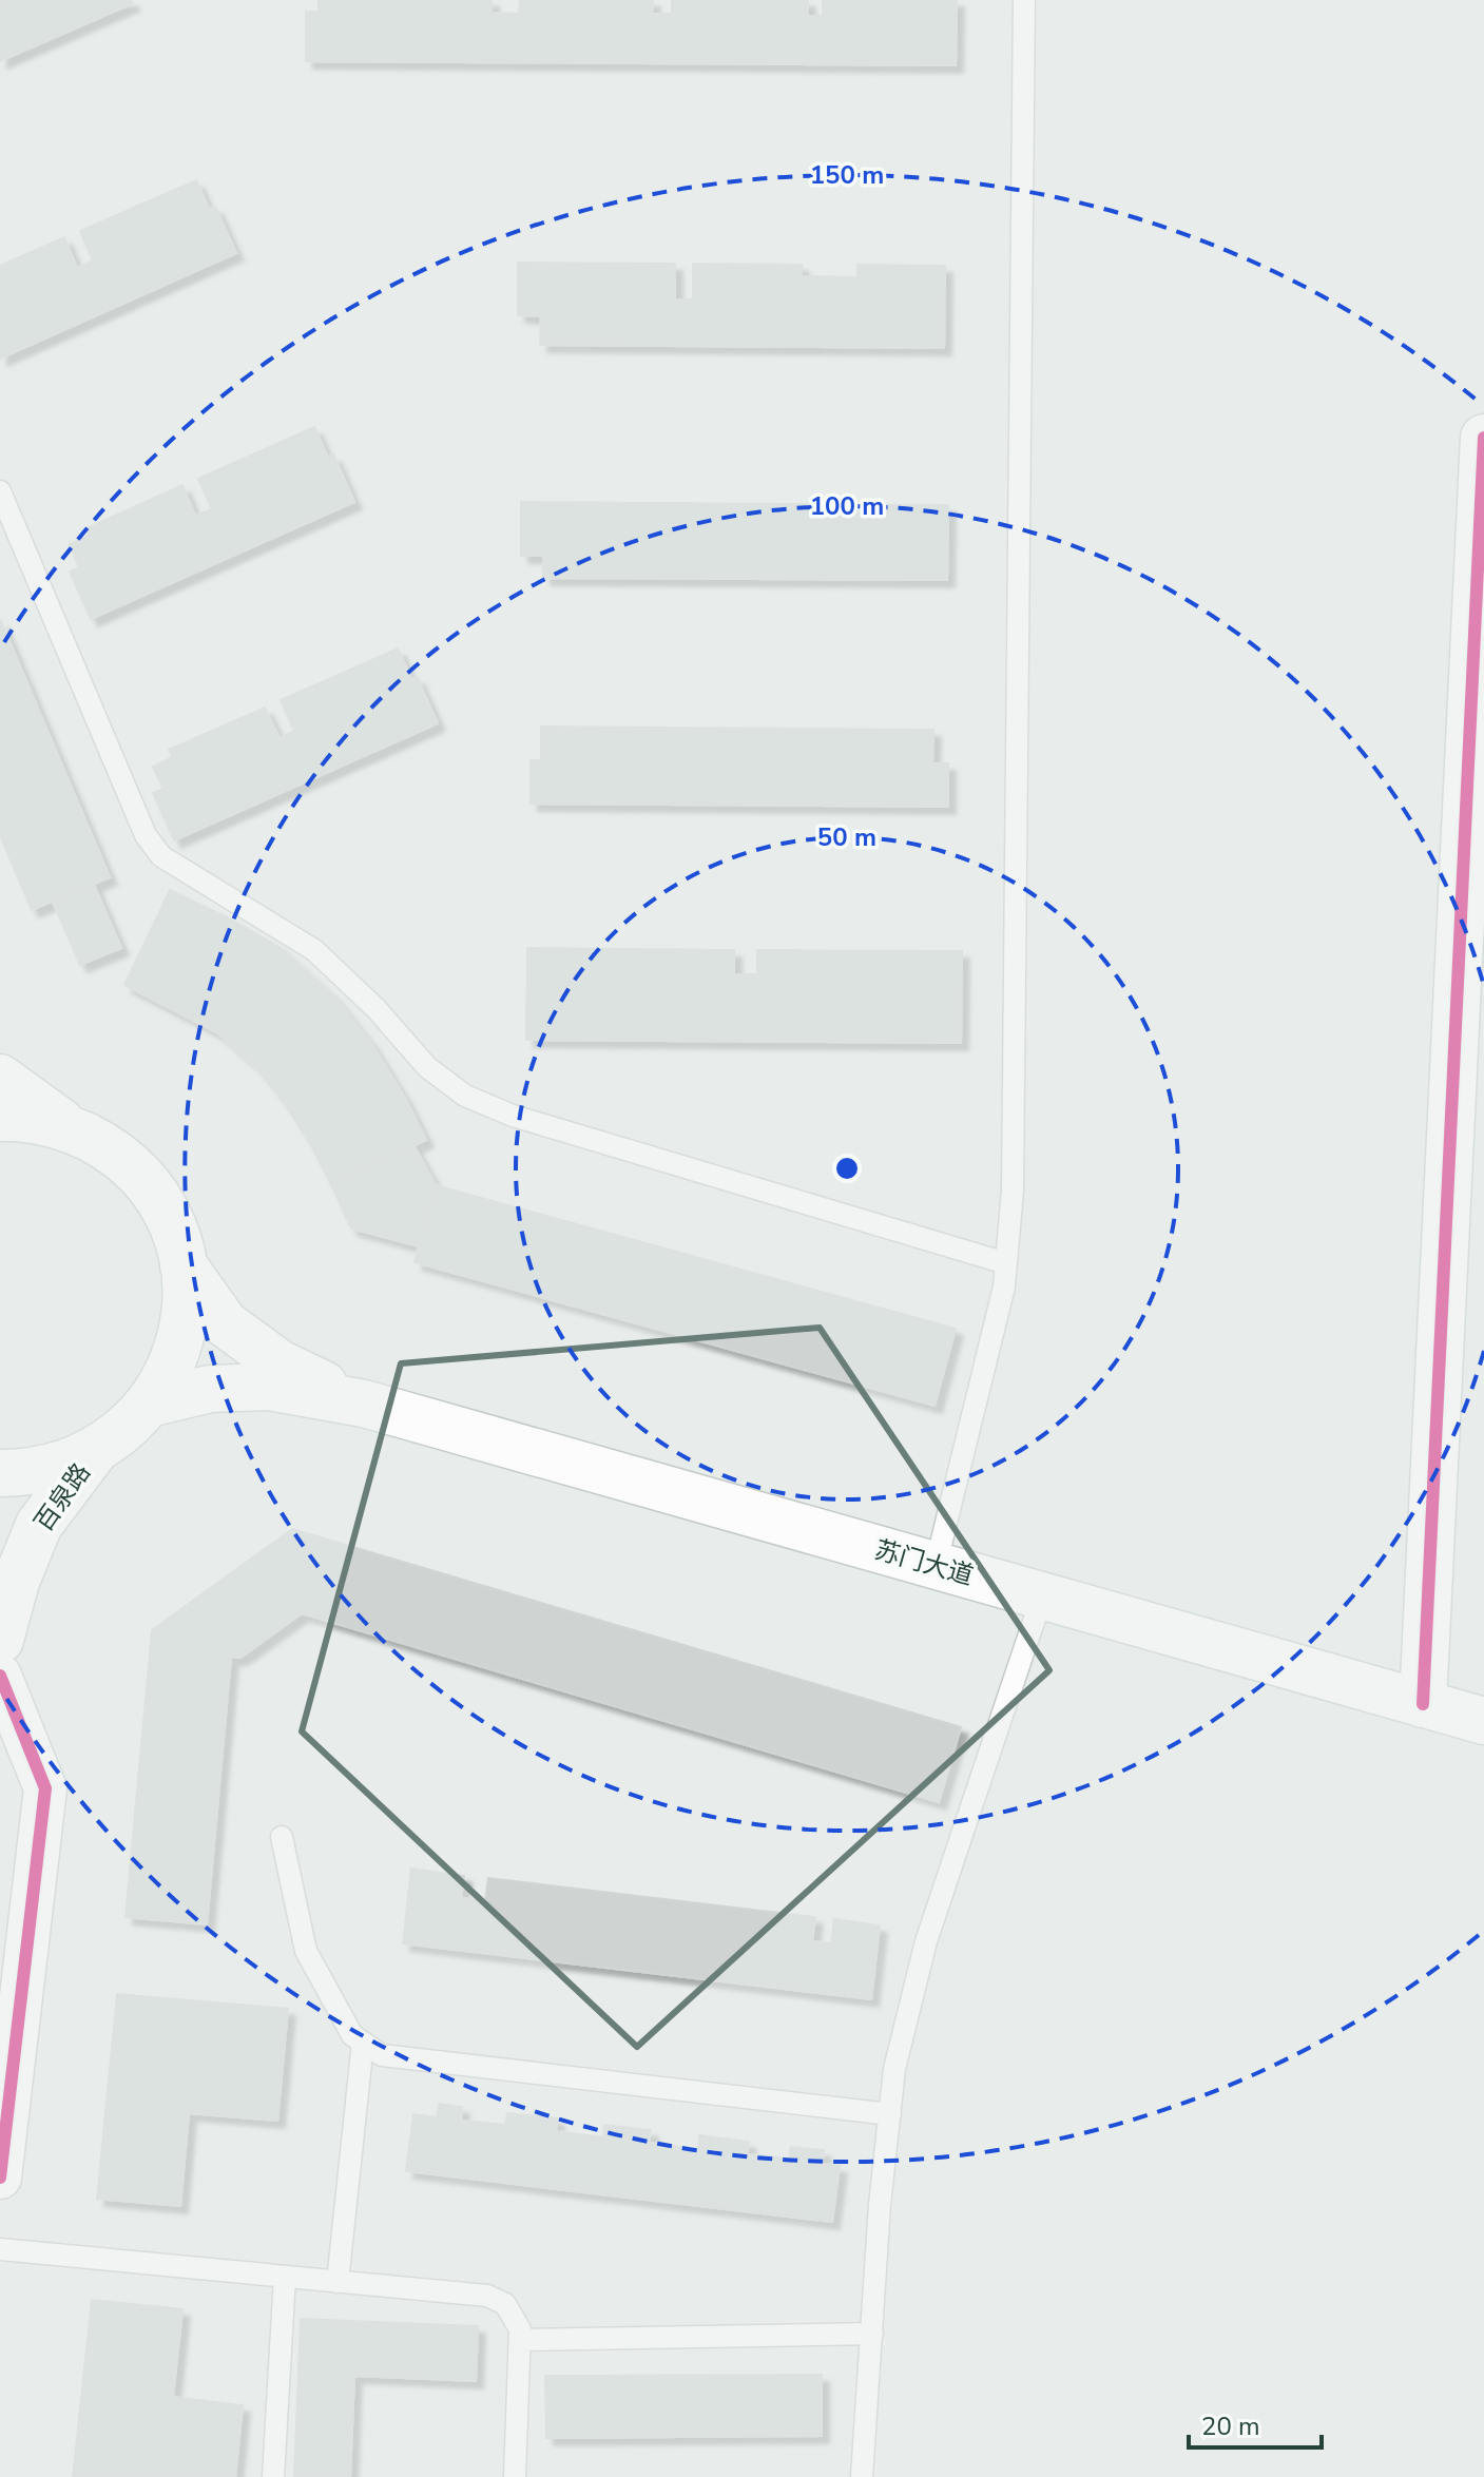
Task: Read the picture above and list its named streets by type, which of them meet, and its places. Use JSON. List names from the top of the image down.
{
  "streets": {
    "main road": ["百泉路", "苏门大道"]
  },
  "scale_bar": "20 m",
  "rings": ["150 m", "100 m", "50 m"]
}
